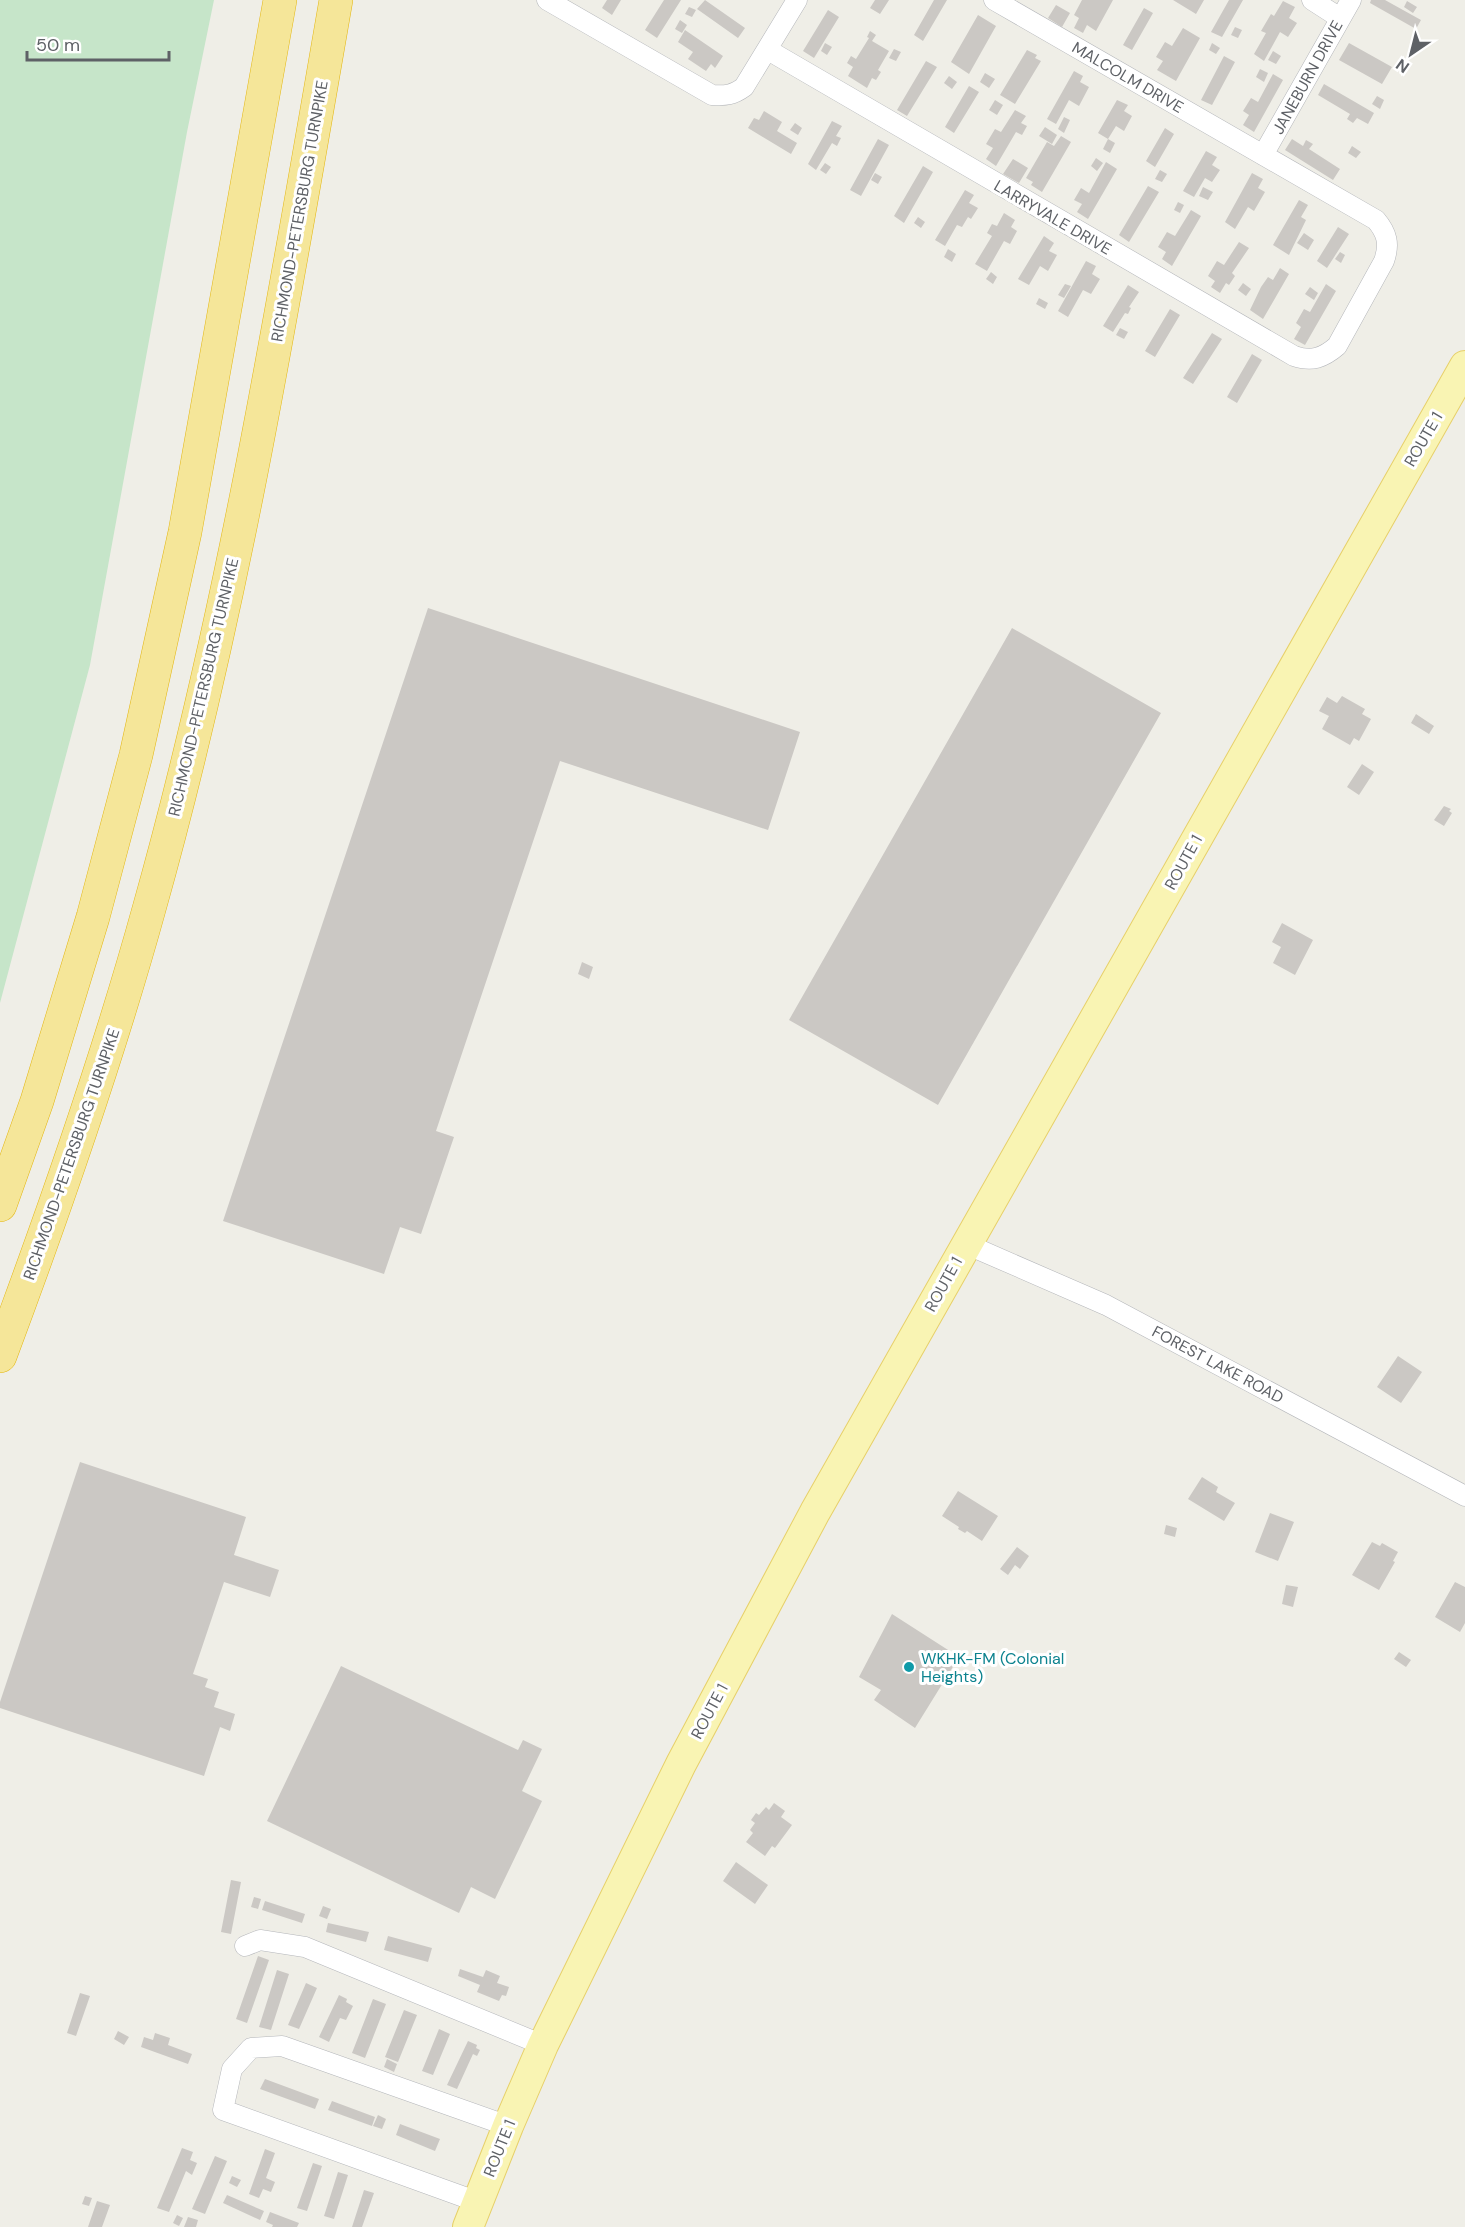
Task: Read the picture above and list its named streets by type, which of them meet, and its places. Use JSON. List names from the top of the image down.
{
  "streets": {
    "highway": ["RICHMOND-PETERSBURG TURNPIKE"],
    "main road": ["ROUTE 1"],
    "street": [
      "MALCOLM DRIVE",
      "JANEBURN DRIVE",
      "LARRYVALE DRIVE",
      "FOREST LAKE ROAD"
    ]
  },
  "crossings": [
    ["MALCOLM DRIVE", "JANEBURN DRIVE"],
    ["MALCOLM DRIVE", "LARRYVALE DRIVE"],
    ["JANEBURN DRIVE", "LARRYVALE DRIVE"],
    ["ROUTE 1", "FOREST LAKE ROAD"]
  ],
  "places": ["WKHK-FM (Colonial Heights)"],
  "scale_bar": "50 m",
  "north": "bottom left"
}
